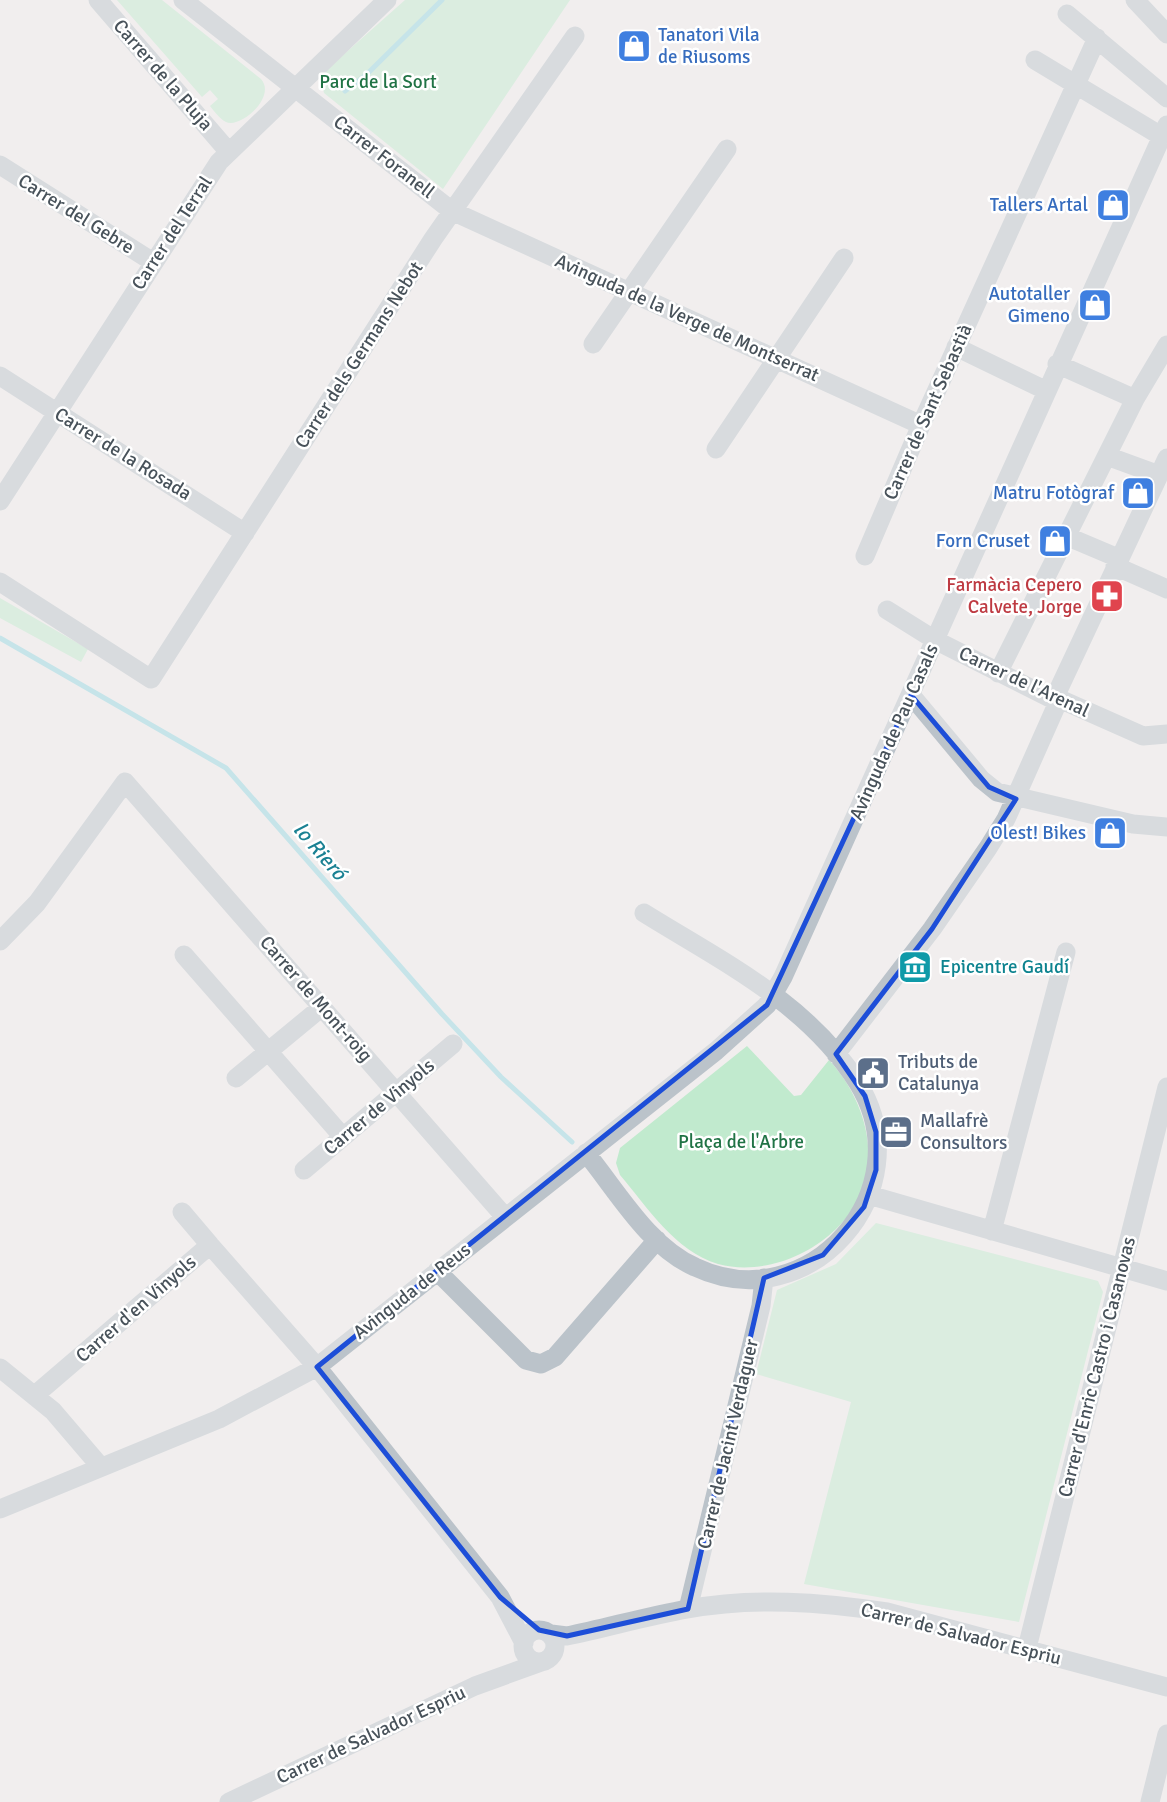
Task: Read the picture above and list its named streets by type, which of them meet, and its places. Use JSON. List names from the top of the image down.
{
  "streets": {
    "street": [
      "Carrer de la Pluja",
      "Carrer Foranell",
      "Carrer del Gebre",
      "Carrer del Terral",
      "Avinguda de la Verge de Montserrat",
      "Carrer dels Germans Nebot",
      "Carrer de Sant Sebastià",
      "Carrer de la Rosada",
      "Carrer de l'Arenal",
      "Avinguda de Pau Casals",
      "Carrer de Mont-roig",
      "Carrer de Vinyols",
      "Avinguda de Reus",
      "Carrer d'en Vinyols",
      "Carrer d'Enric Castro i Casanovas",
      "Carrer de Jacint Verdaguer",
      "Carrer de Salvador Espriu"
    ]
  },
  "crossings": [
    ["Carrer de la Pluja", "Carrer del Terral"],
    ["Carrer Foranell", "Carrer del Terral"],
    ["Carrer Foranell", "Avinguda de la Verge de Montserrat"],
    ["Carrer Foranell", "Carrer dels Germans Nebot"],
    ["Carrer del Gebre", "Carrer del Terral"],
    ["Carrer del Terral", "Carrer de la Rosada"],
    ["Avinguda de la Verge de Montserrat", "Carrer dels Germans Nebot"],
    ["Avinguda de la Verge de Montserrat", "Carrer de Sant Sebastià"],
    ["Carrer dels Germans Nebot", "Carrer de la Rosada"],
    ["Carrer de l'Arenal", "Avinguda de Pau Casals"],
    ["Avinguda de Pau Casals", "Avinguda de Reus"],
    ["Carrer de Mont-roig", "Carrer de Vinyols"],
    ["Carrer de Mont-roig", "Avinguda de Reus"],
    ["Avinguda de Reus", "Carrer d'en Vinyols"],
    ["Carrer d'Enric Castro i Casanovas", "Carrer de Salvador Espriu"],
    ["Carrer de Jacint Verdaguer", "Carrer de Salvador Espriu"]
  ],
  "water": ["lo Rieró"],
  "parks": ["Parc de la Sort", "Plaça de l'Arbre"],
  "places": {
    "shop": [
      "Tanatori Vila de Riusoms",
      "Tallers Artal",
      "Autotaller Gimeno",
      "Matru Fotògraf",
      "Forn Cruset",
      "Olest! Bikes"
    ],
    "pharmacy": ["Farmàcia Cepero Calvete, Jorge"],
    "museum": ["Epicentre Gaudí"],
    "public building": ["Tributs de Catalunya"],
    "office": ["Mallafrè Consultors"]
  }
}
